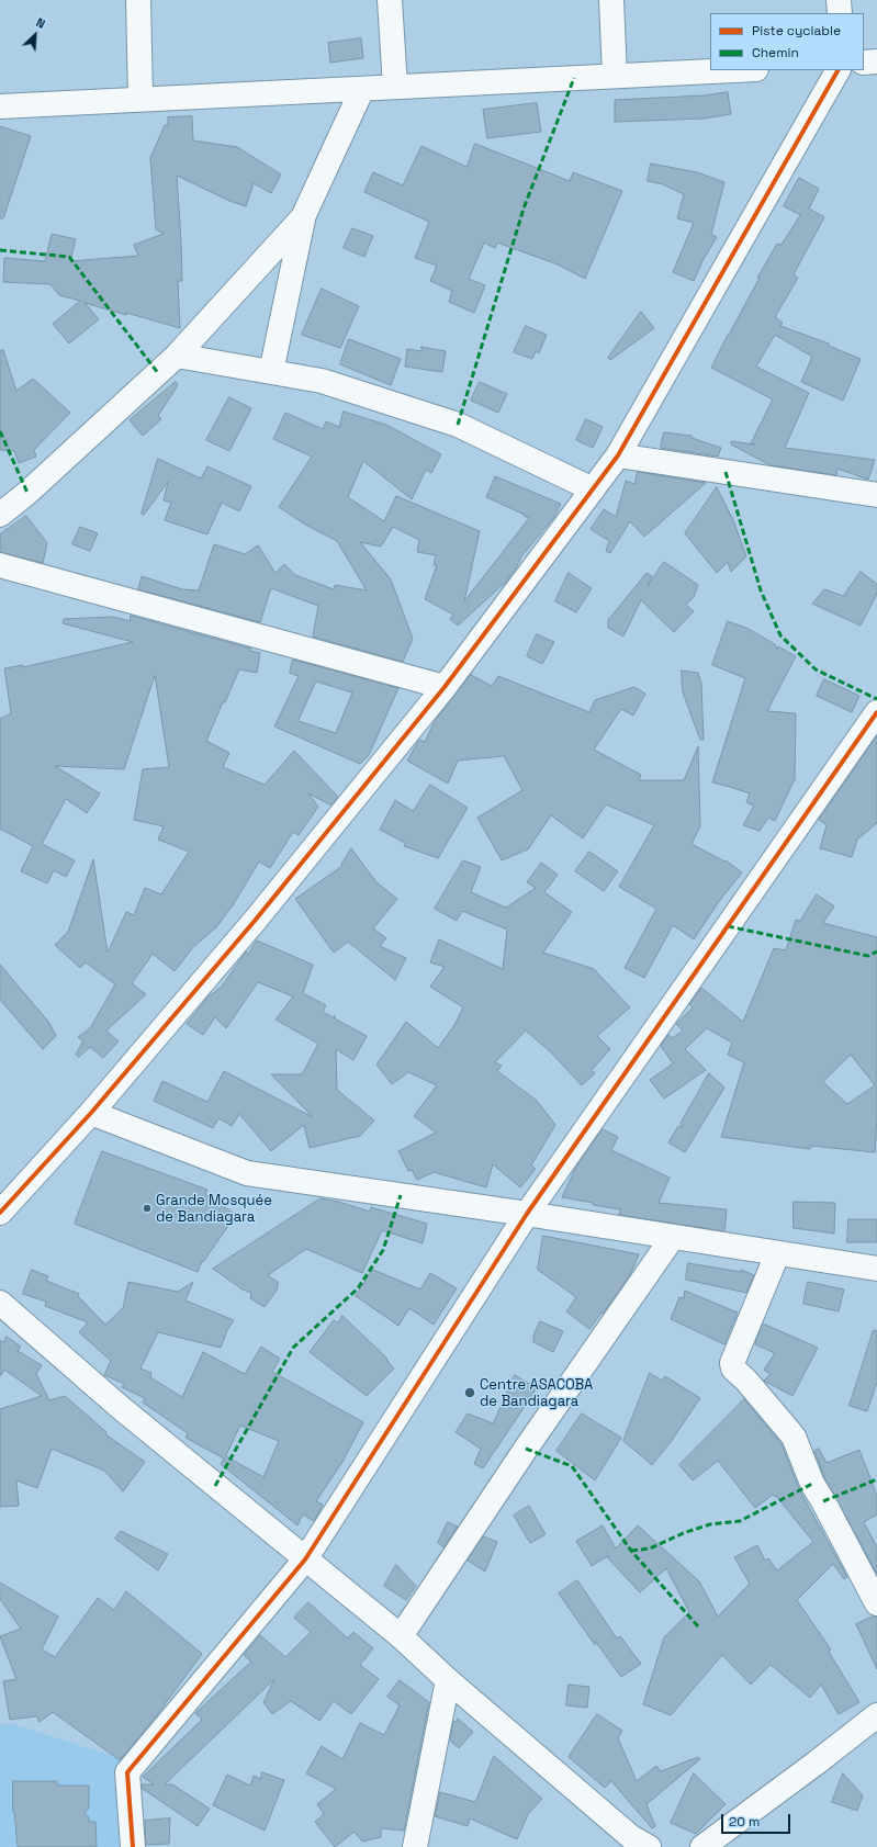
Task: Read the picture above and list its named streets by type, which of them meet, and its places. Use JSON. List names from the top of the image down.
{
  "places": ["Grande Mosquée de Bandiagara", "Centre ASACOBA de Bandiagara"],
  "legend": ["Piste cyclable", "Chemin"],
  "scale_bar": "20 m",
  "north": "top right"
}
